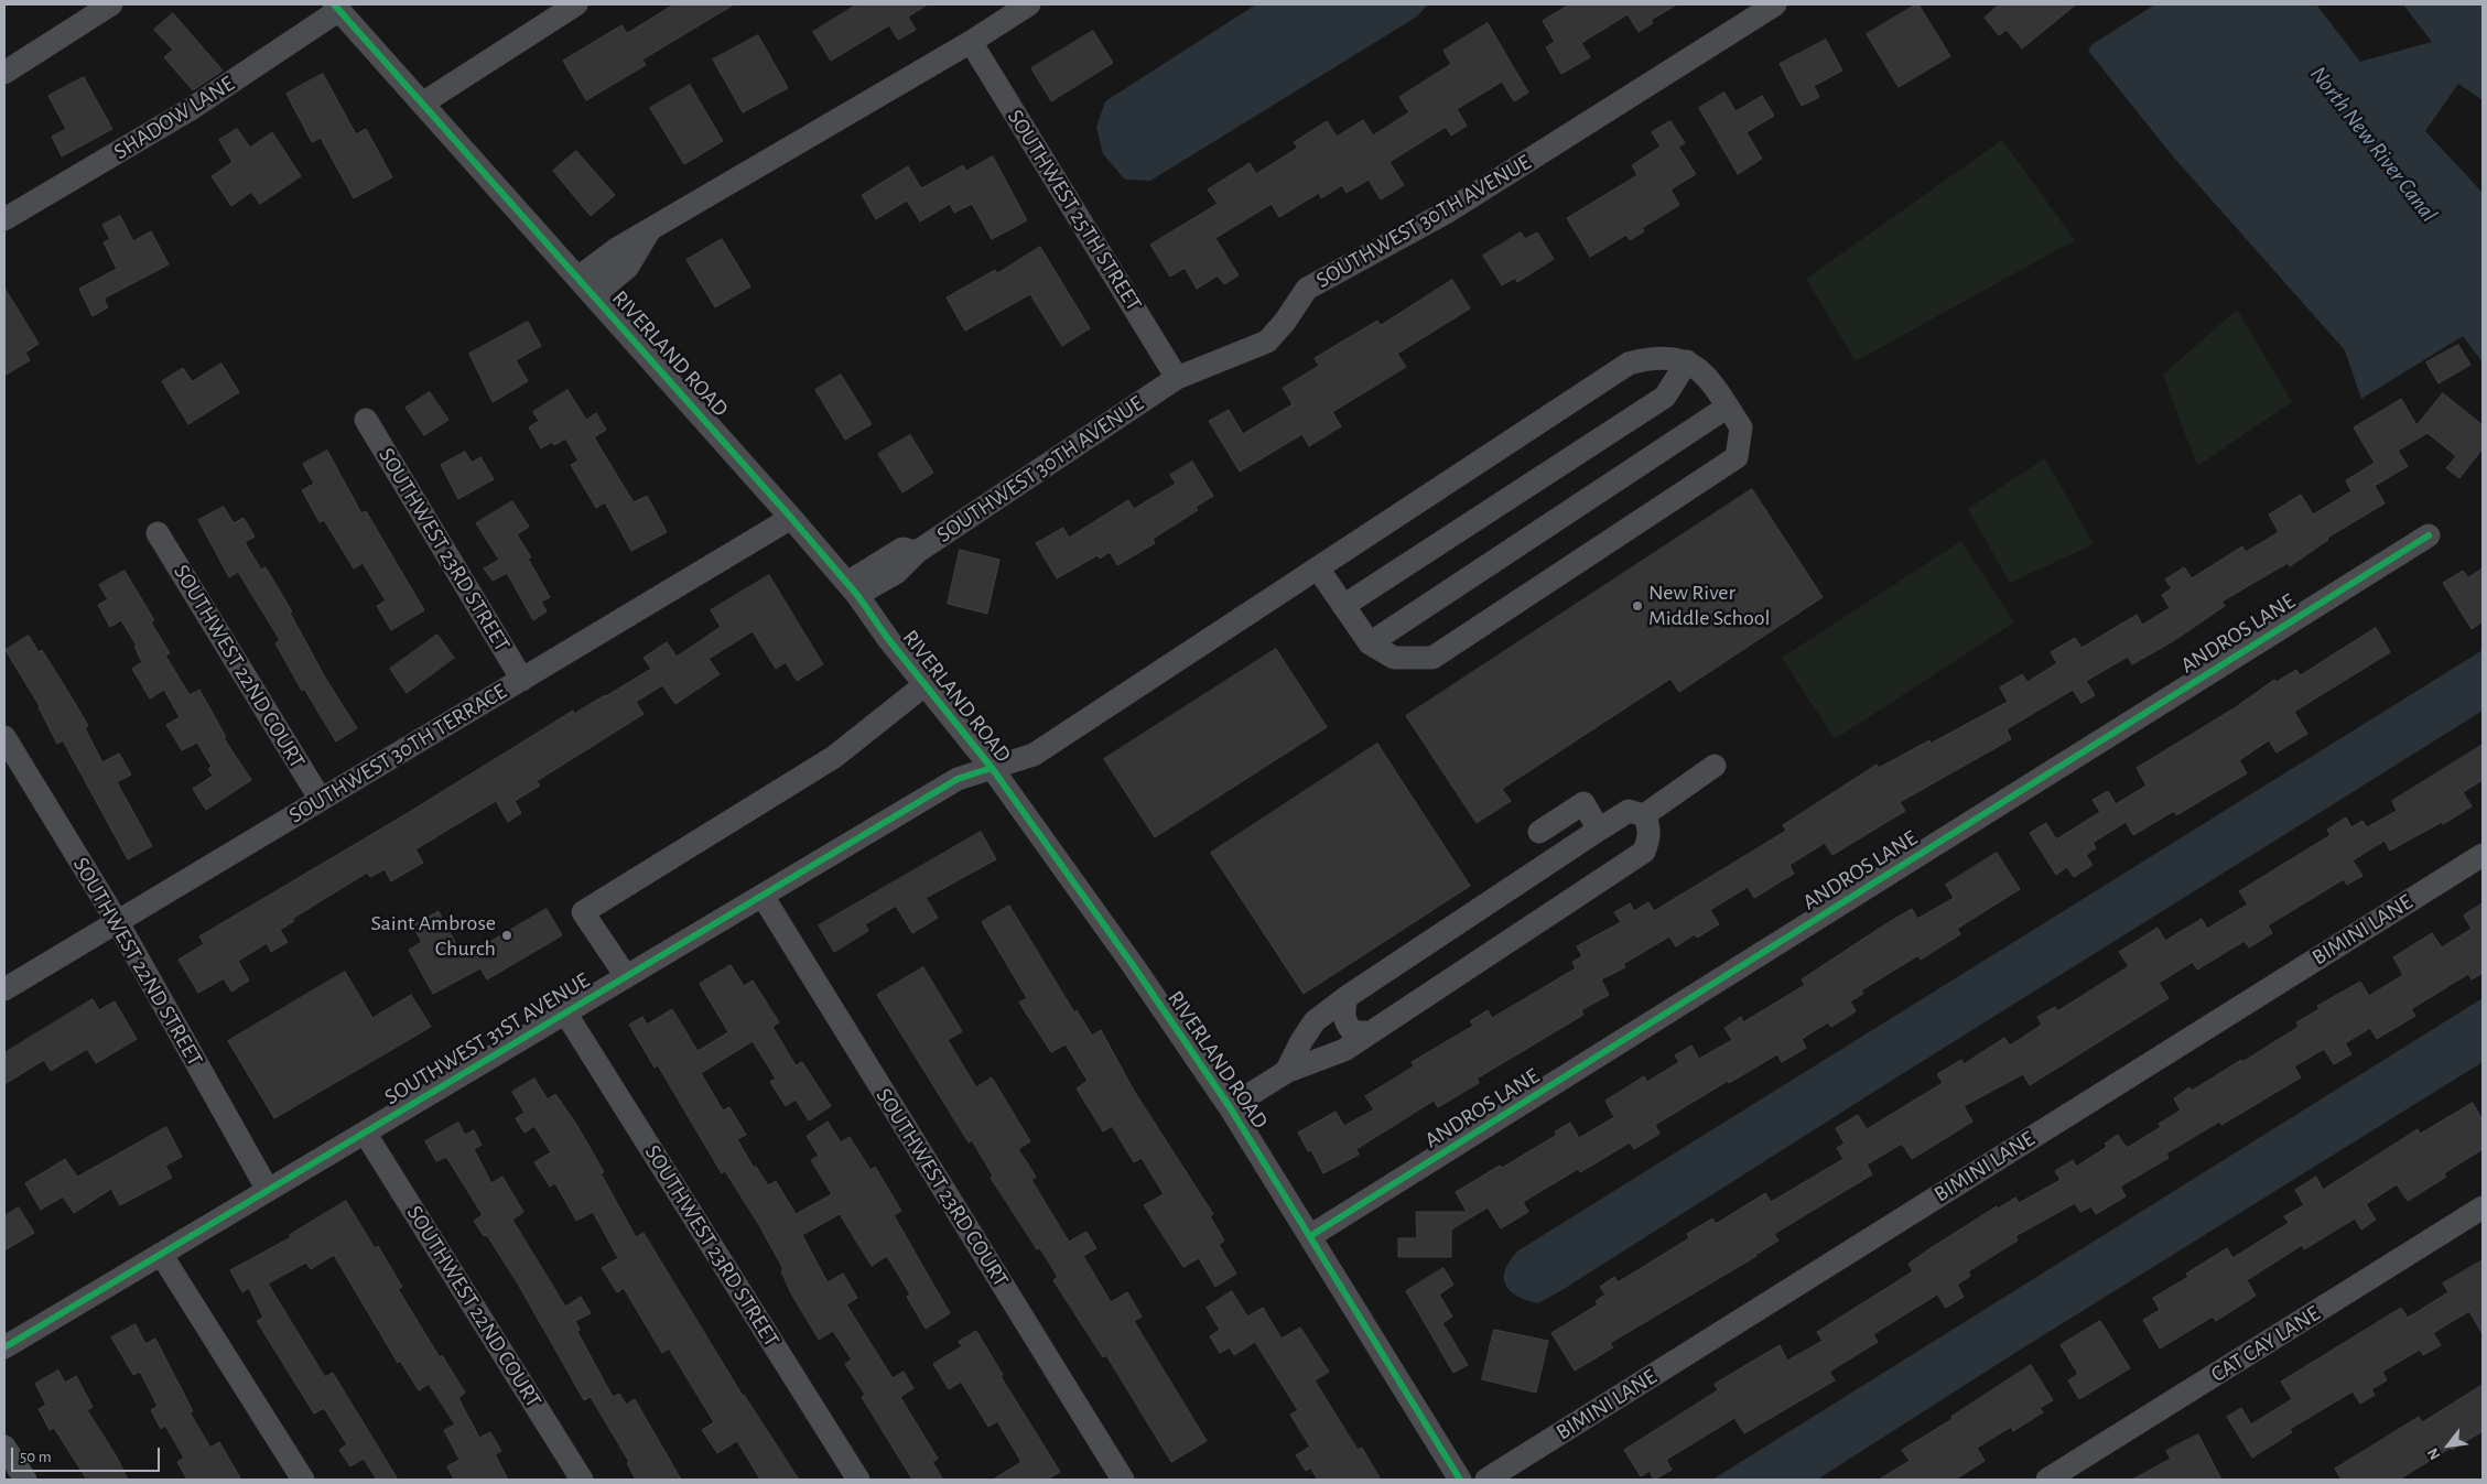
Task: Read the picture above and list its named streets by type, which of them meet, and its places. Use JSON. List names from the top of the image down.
{
  "streets": {
    "street": [
      "SHADOW LANE",
      "SOUTHWEST 25TH STREET",
      "SOUTHWEST 30TH AVENUE",
      "RIVERLAND ROAD",
      "SOUTHWEST 23RD STREET",
      "ANDROS LANE",
      "SOUTHWEST 22ND COURT",
      "SOUTHWEST 30TH TERRACE",
      "BIMINI LANE",
      "SOUTHWEST 22ND STREET",
      "SOUTHWEST 31ST AVENUE",
      "SOUTHWEST 23RD COURT",
      "CAT CAY LANE"
    ]
  },
  "crossings": [
    ["SHADOW LANE", "RIVERLAND ROAD"],
    ["SOUTHWEST 25TH STREET", "SOUTHWEST 30TH AVENUE"],
    ["SOUTHWEST 30TH AVENUE", "RIVERLAND ROAD"],
    ["RIVERLAND ROAD", "ANDROS LANE"],
    ["RIVERLAND ROAD", "SOUTHWEST 30TH TERRACE"],
    ["RIVERLAND ROAD", "SOUTHWEST 31ST AVENUE"],
    ["SOUTHWEST 23RD STREET", "SOUTHWEST 30TH TERRACE"],
    ["SOUTHWEST 23RD STREET", "SOUTHWEST 31ST AVENUE"],
    ["SOUTHWEST 22ND COURT", "SOUTHWEST 30TH TERRACE"],
    ["SOUTHWEST 22ND COURT", "SOUTHWEST 31ST AVENUE"],
    ["SOUTHWEST 30TH TERRACE", "SOUTHWEST 22ND STREET"],
    ["SOUTHWEST 22ND STREET", "SOUTHWEST 31ST AVENUE"],
    ["SOUTHWEST 31ST AVENUE", "SOUTHWEST 23RD COURT"]
  ],
  "water": ["North New River Canal"],
  "places": ["New River Middle School", "Saint Ambrose Church"],
  "scale_bar": "50 m",
  "north": "bottom left"
}
